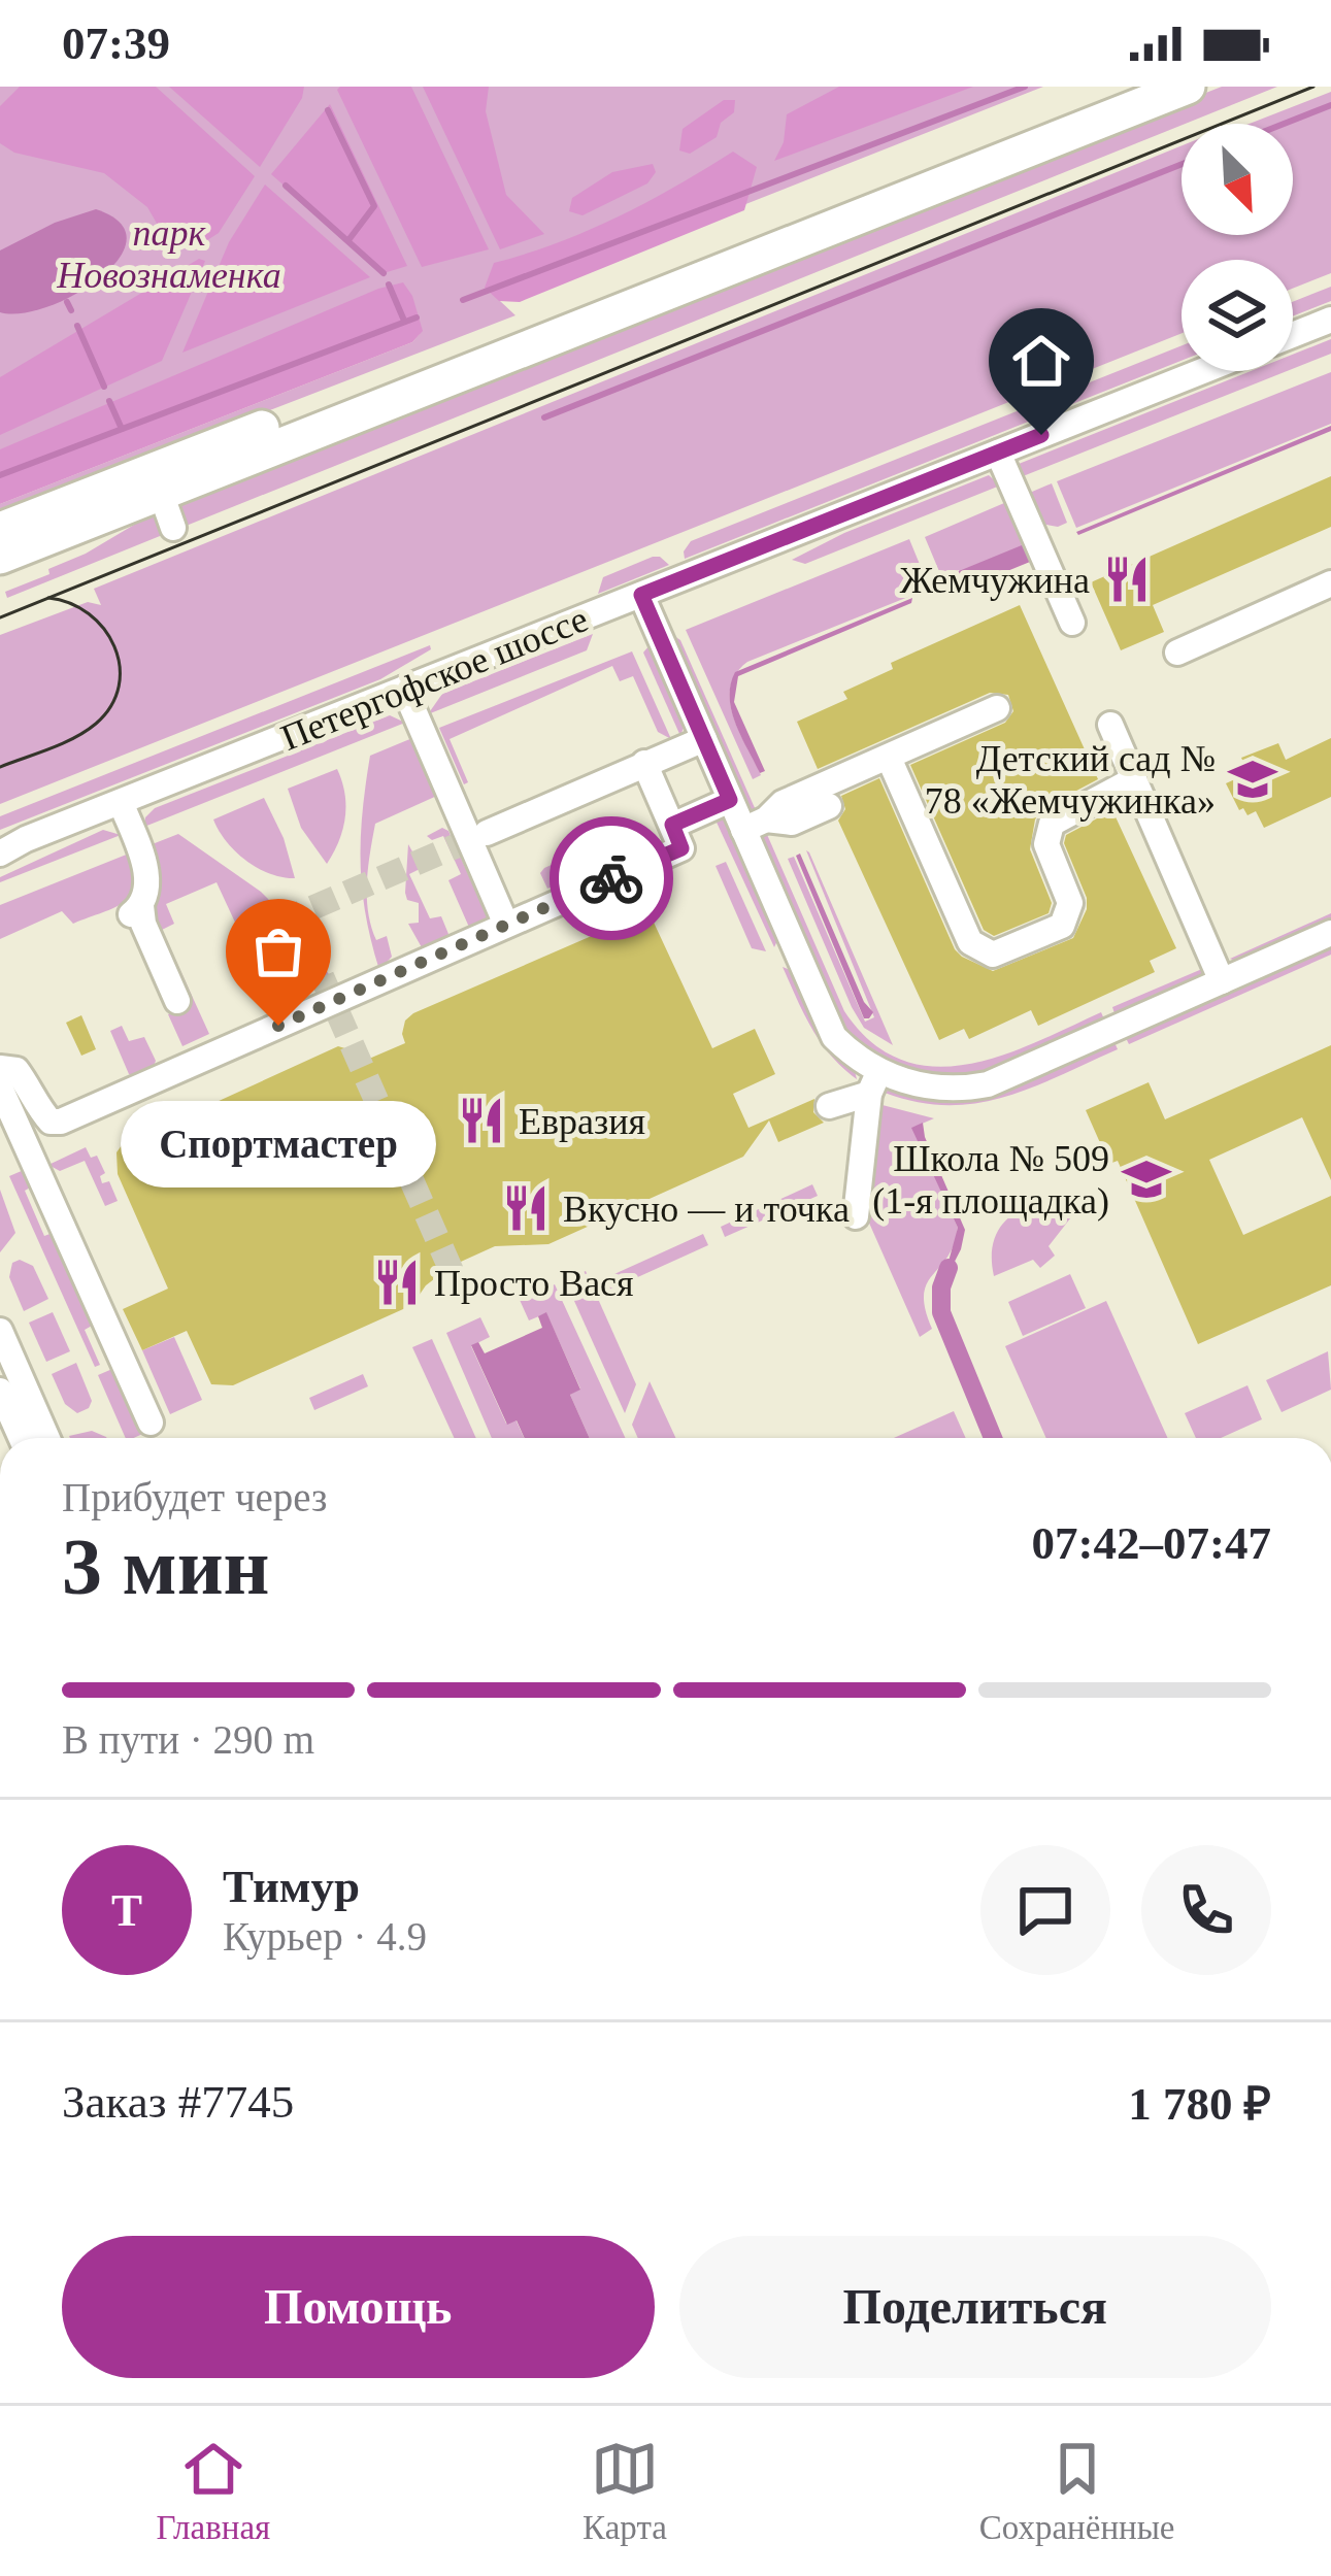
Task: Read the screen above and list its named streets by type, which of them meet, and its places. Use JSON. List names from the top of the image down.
{
  "streets": {
    "street": ["Петергофское шоссе"]
  },
  "parks": ["парк Новознаменка"],
  "places": {
    "restaurant": [
      "Жемчужина",
      "Евразия",
      "Вкусно — и точка",
      "Просто Вася"
    ],
    "school or university": ["Детский сад № 78 «Жемчужинка»", "Школа № 509 (1-я площадка)"],
    "other": ["Спортмастер"]
  },
  "north": "bottom right",
  "page": {
    "status": "07:39",
    "bubble": "Спортмастер",
    "heading": ["3 мин", "Прибудет через", "07:42–07:47"],
    "panel": [
      "Тимур",
      "Курьер · 4.9",
      "Заказ #7745",
      "1 780 ₽"
    ],
    "bar": "В пути · 290 m",
    "round": "Т",
    "buttons": ["Помощь", "Поделиться"],
    "tabs": ["Главная", "Карта", "Сохранённые"]
  }
}
